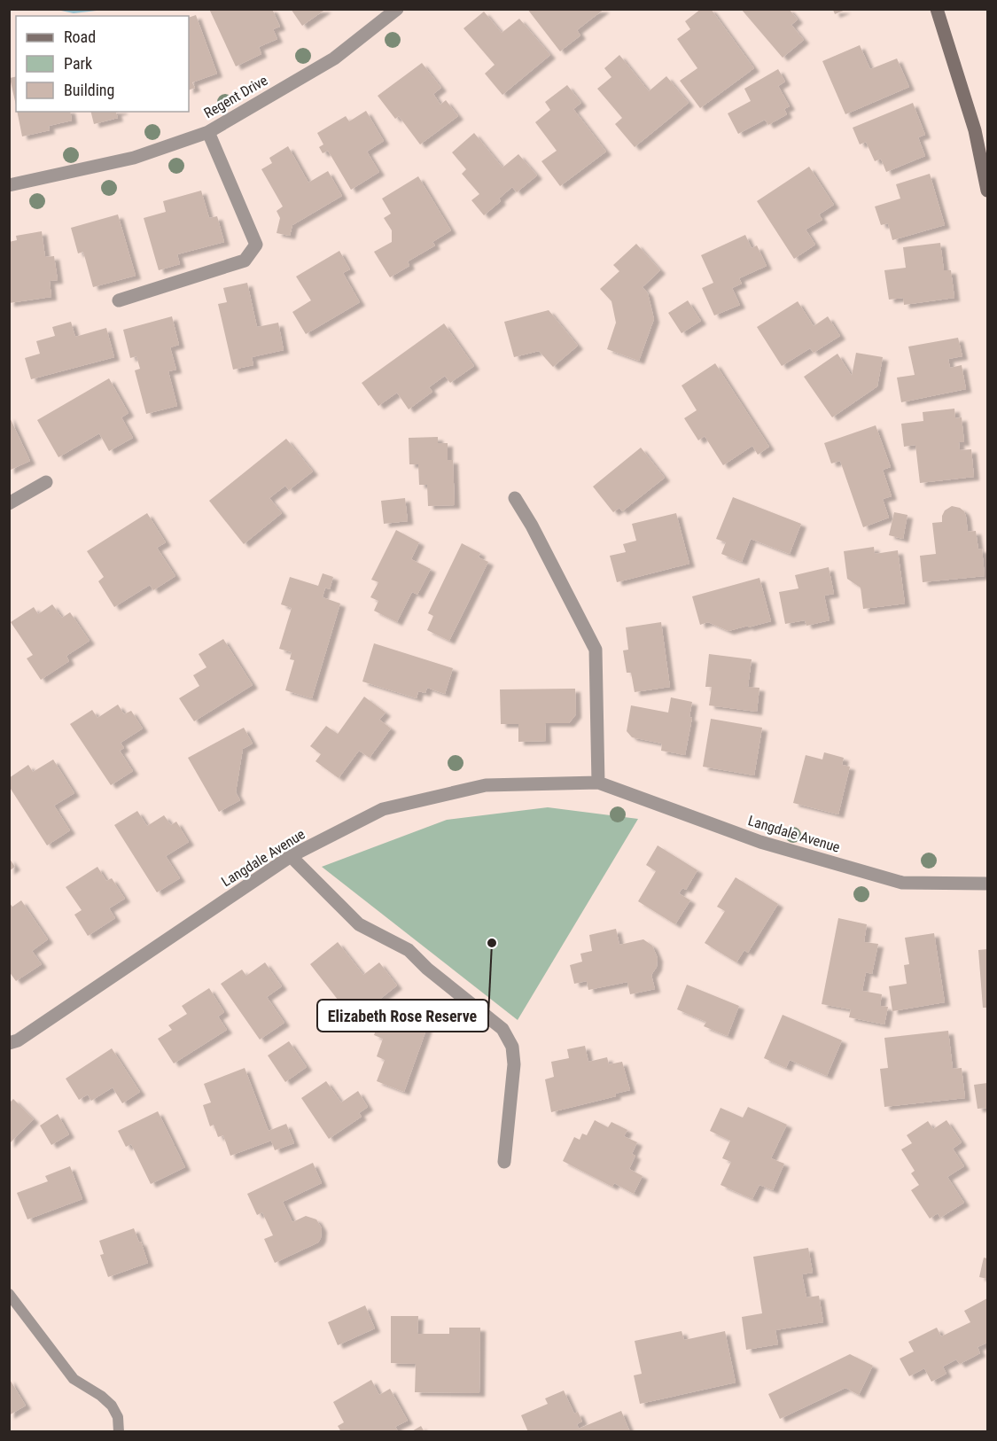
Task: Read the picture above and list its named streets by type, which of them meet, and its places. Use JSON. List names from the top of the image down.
{
  "streets": {
    "street": ["Regent Drive", "Langdale Avenue"]
  },
  "places": ["Elizabeth Rose Reserve"],
  "legend": ["Road", "Park", "Building"]
}
